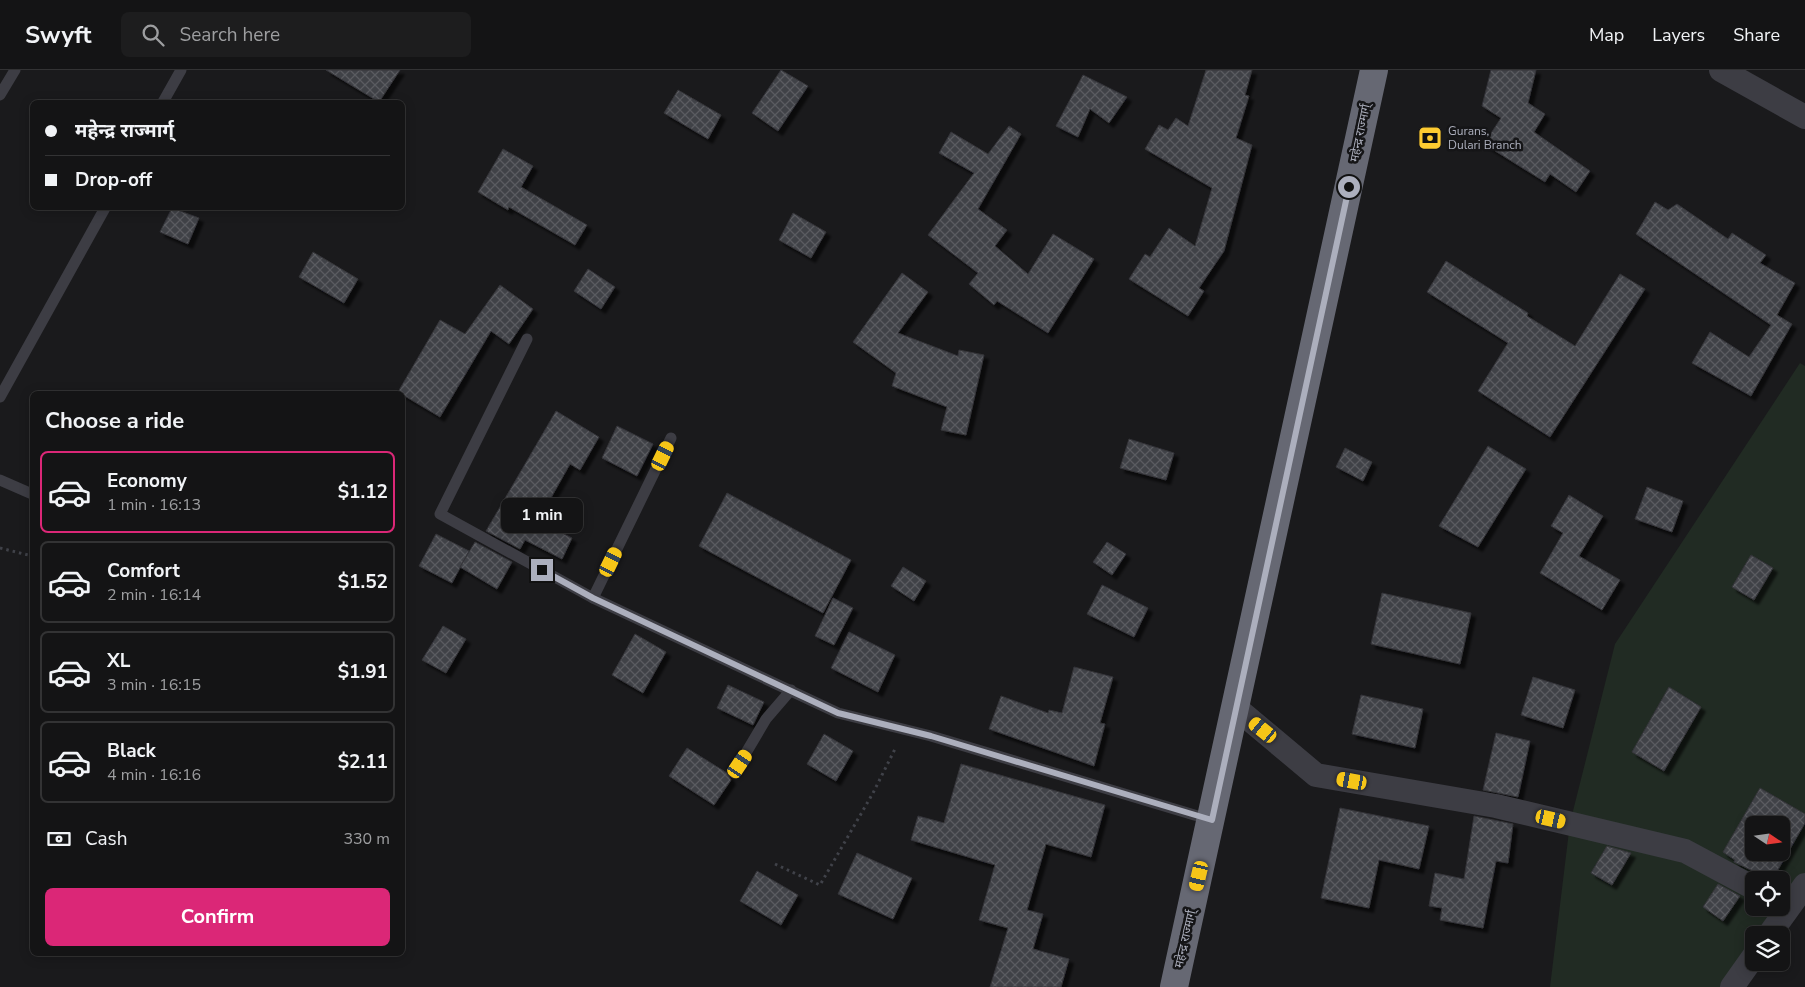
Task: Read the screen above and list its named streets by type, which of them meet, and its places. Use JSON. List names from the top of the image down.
{
  "streets": {
    "highway": ["महेन्द्र राज्मार्ग्"]
  },
  "places": {
    "bank": ["Gurans, Dulari Branch"]
  },
  "north": "right",
  "page": {
    "header": "Swyft",
    "search": "Search here",
    "nav": ["Map", "Layers", "Share"],
    "banner": ["महेन्द्र राज्मार्ग्", "Drop-off"],
    "heading": "Choose a ride",
    "list": [
      {
        "name": "Economy",
        "note": "1 min · 16:13",
        "value": "$1.12"
      },
      {
        "name": "Comfort",
        "note": "2 min · 16:14",
        "value": "$1.52"
      },
      {
        "name": "XL",
        "note": "3 min · 16:15",
        "value": "$1.91"
      },
      {
        "name": "Black",
        "note": "4 min · 16:16",
        "value": "$2.11"
      }
    ],
    "bubble": "1 min",
    "pay": ["Cash", "330 m"],
    "buttons": "Confirm"
  }
}
